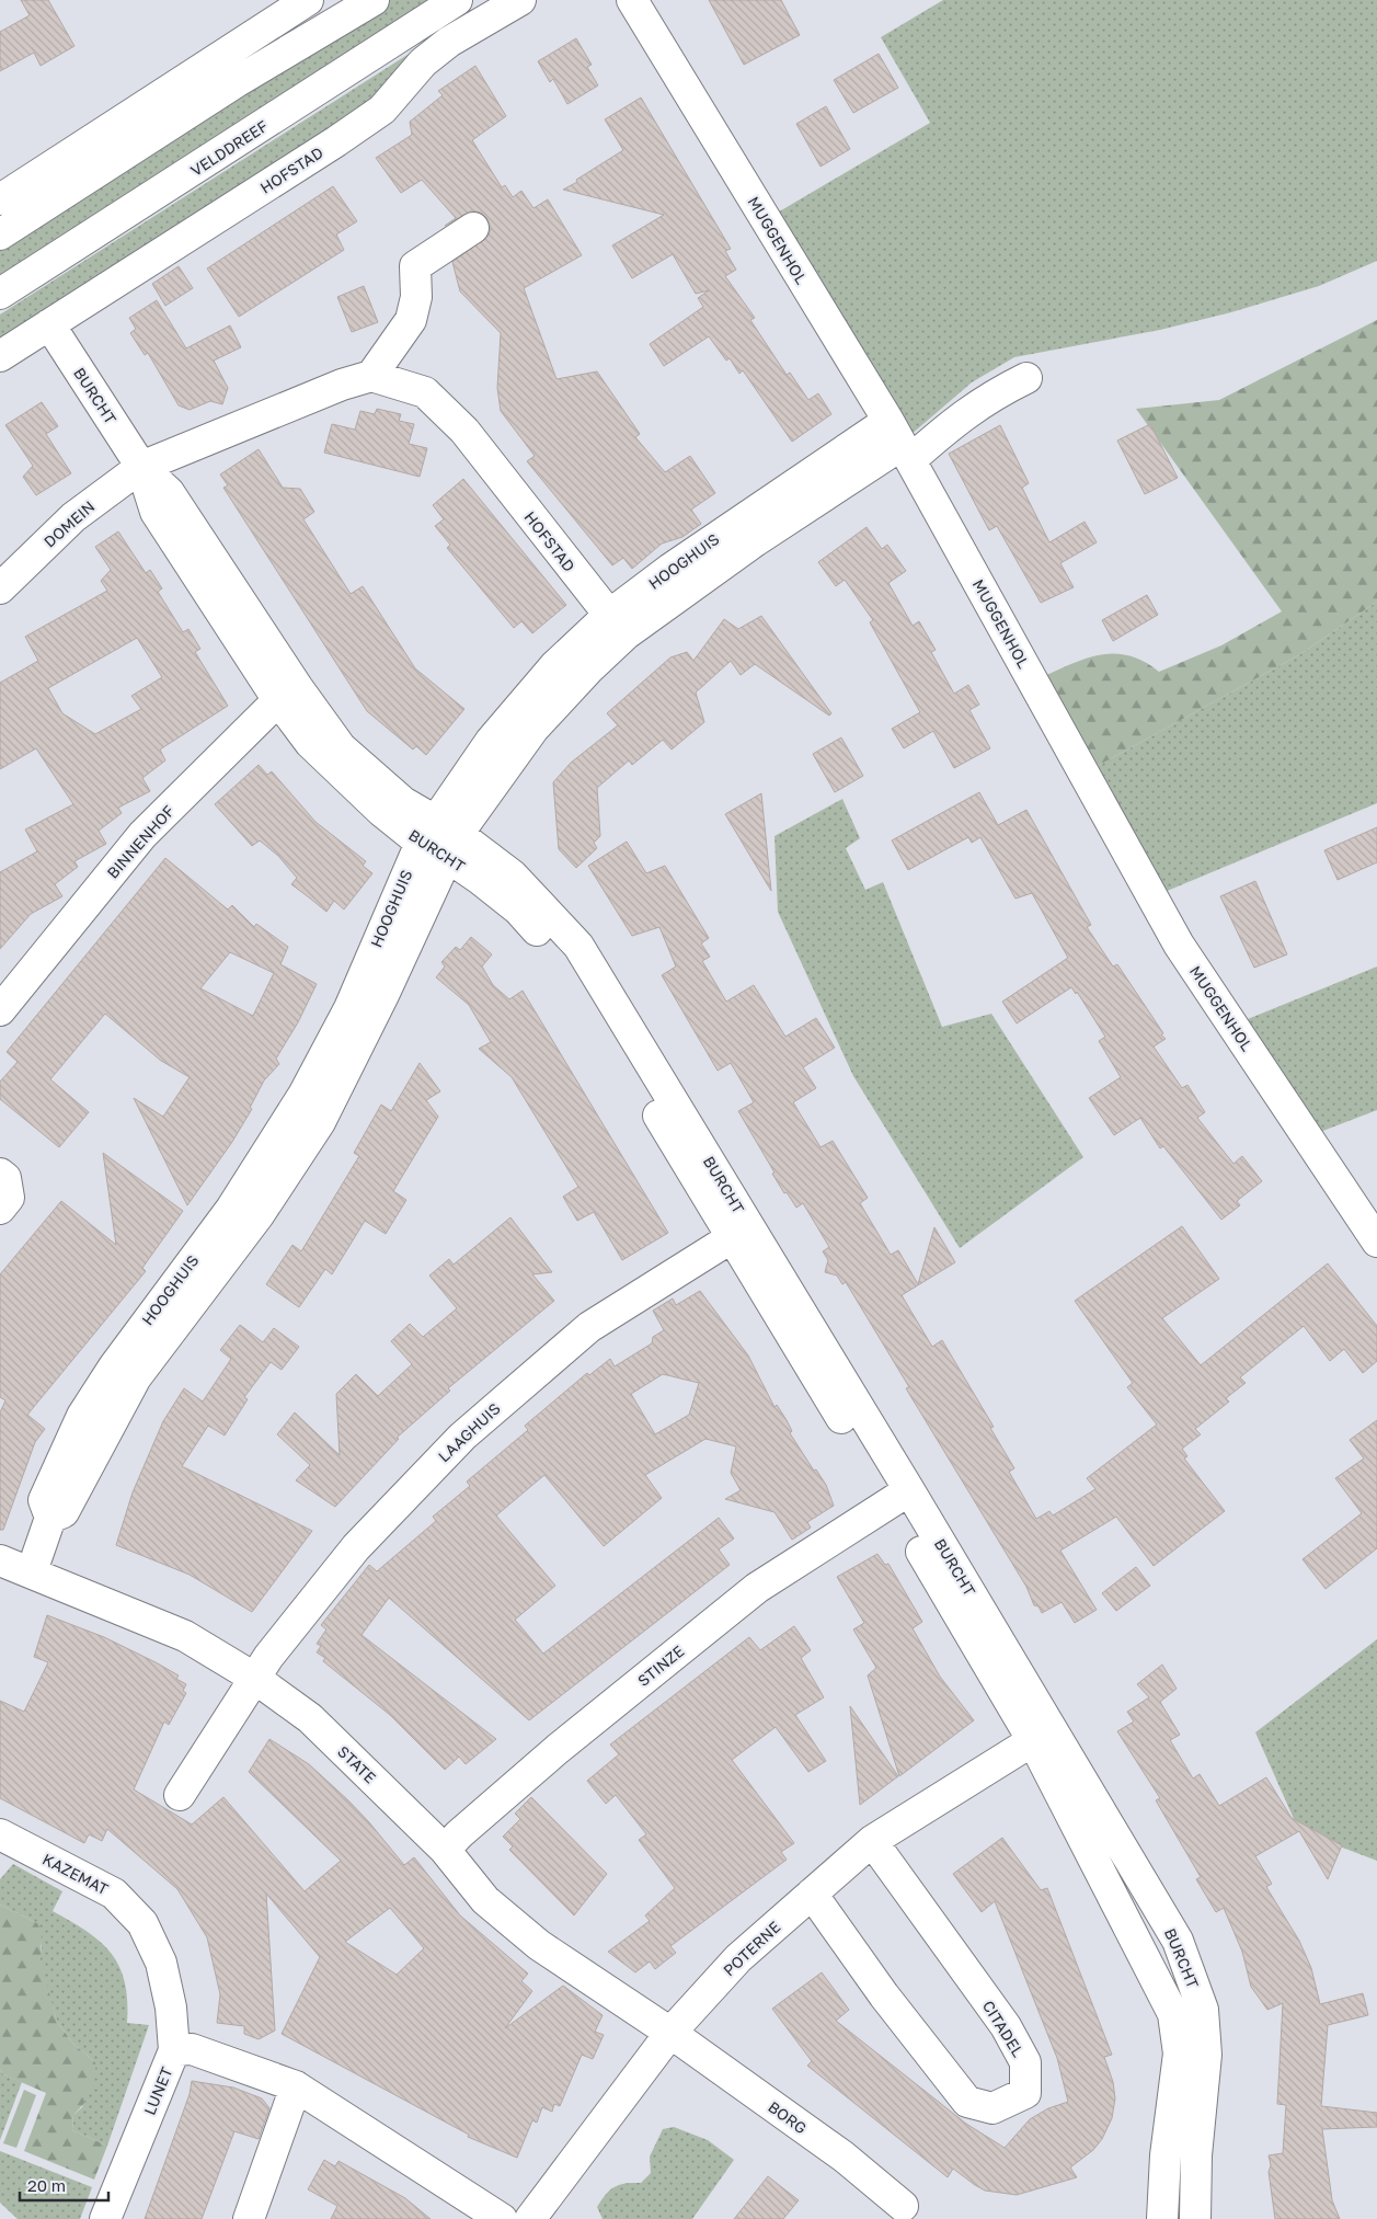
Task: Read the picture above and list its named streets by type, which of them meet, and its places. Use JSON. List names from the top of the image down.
{
  "streets": {
    "street": [
      "VELDDREEF",
      "HOFSTAD",
      "MUGGENHOL",
      "BURCHT",
      "DOMEIN",
      "HOOGHUIS",
      "BINNENHOF",
      "LAAGHUIS",
      "STINZE",
      "STATE",
      "KAZEMAT",
      "POTERNE",
      "CITADEL",
      "LUNET",
      "BORG"
    ]
  },
  "crossings": [
    ["HOFSTAD", "BURCHT"],
    ["HOFSTAD", "HOOGHUIS"],
    ["MUGGENHOL", "HOOGHUIS"],
    ["BURCHT", "DOMEIN"],
    ["BURCHT", "HOOGHUIS"],
    ["BURCHT", "BINNENHOF"],
    ["BURCHT", "LAAGHUIS"],
    ["BURCHT", "STINZE"],
    ["BURCHT", "POTERNE"],
    ["HOOGHUIS", "STATE"],
    ["LAAGHUIS", "STATE"],
    ["STINZE", "STATE"],
    ["STATE", "POTERNE"],
    ["STATE", "BORG"],
    ["KAZEMAT", "LUNET"],
    ["POTERNE", "CITADEL"],
    ["POTERNE", "BORG"]
  ],
  "scale_bar": "20 m"
}
